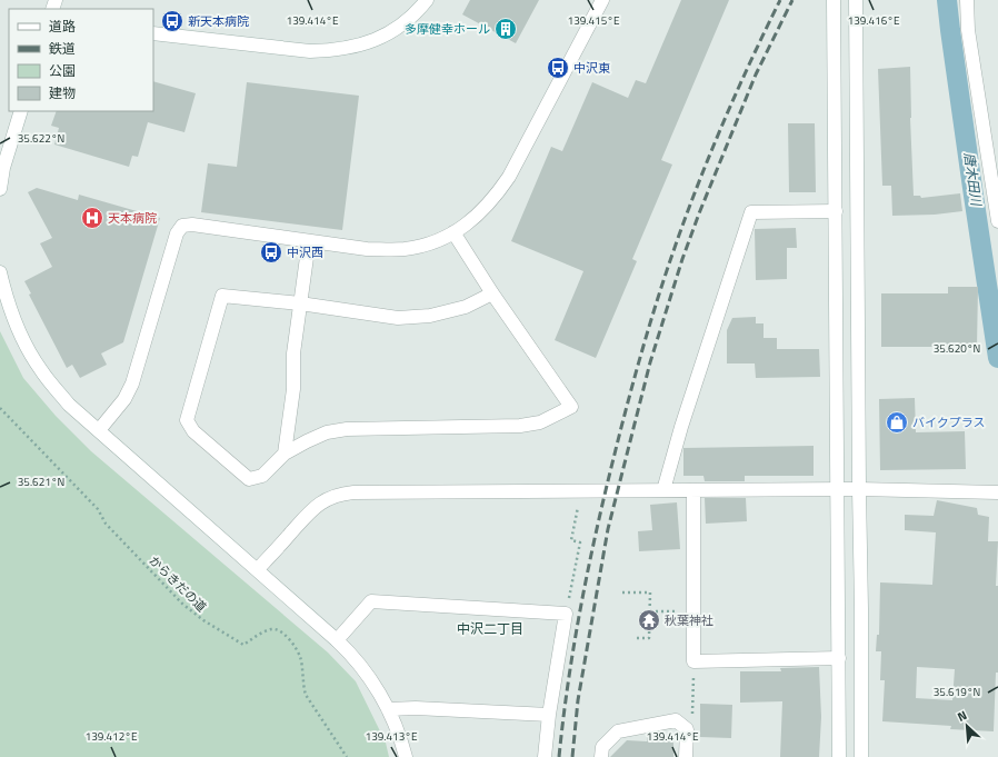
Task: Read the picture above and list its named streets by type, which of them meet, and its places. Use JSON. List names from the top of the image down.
{
  "streets": {
    "path": ["からきだの道"]
  },
  "districts": ["中沢二丁目"],
  "water": ["唐木田川"],
  "places": {
    "bus stop": ["新天本病院", "中沢東", "中沢西"],
    "building": ["多摩健幸ホール"],
    "hospital": ["天本病院"],
    "shop": ["バイクプラス"],
    "temple": ["秋葉神社"]
  },
  "legend": [
    "道路",
    "鉄道",
    "公園",
    "建物"
  ],
  "north": "top left",
  "coordinates": [
    "139.414°E",
    "139.415°E",
    "139.416°E",
    "35.622°N",
    "35.620°N",
    "35.621°N",
    "35.619°N",
    "139.412°E",
    "139.413°E"
  ]
}
